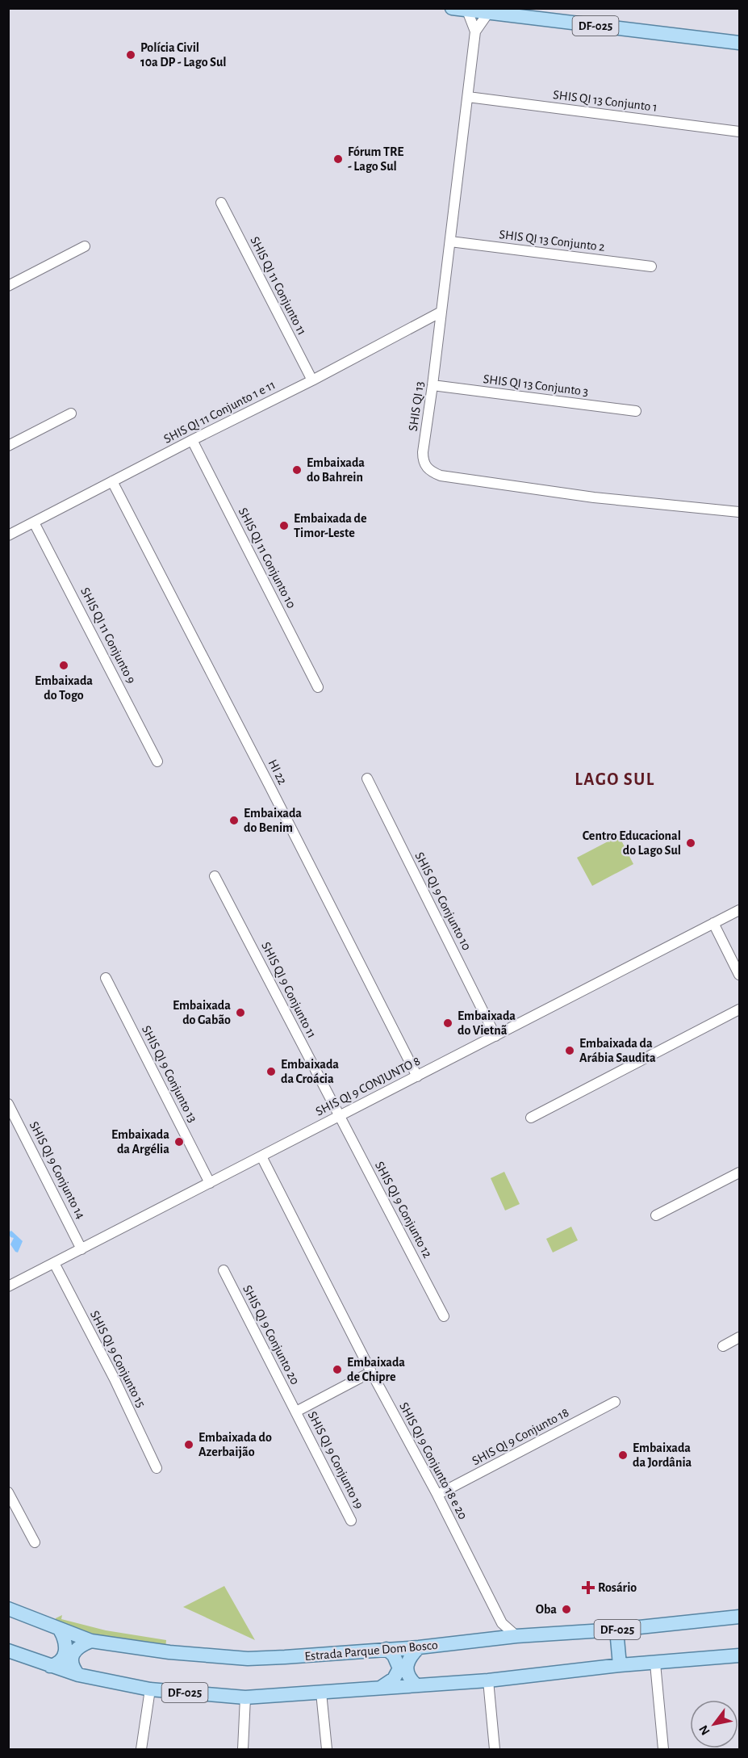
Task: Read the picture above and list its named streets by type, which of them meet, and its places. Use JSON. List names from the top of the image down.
{
  "streets": {
    "main road": ["DF-025", "Estrada Parque Dom Bosco"],
    "street": [
      "SHIS QI 13 Conjunto 1",
      "SHIS QI 13 Conjunto 2",
      "SHIS QI 11 Conjunto 11",
      "SHIS QI 13 Conjunto 3",
      "SHIS QI 13",
      "SHIS QI 11 Conjunto 1 e 11",
      "SHIS QI 11 Conjunto 10",
      "SHIS QI 11 Conjunto 9",
      "HI 22",
      "SHIS QI 9 Conjunto 10",
      "SHIS QI 9 Conjunto 11",
      "SHIS QI 9 Conjunto 13",
      "SHIS QI 9 CONJUNTO 8",
      "SHIS QI 9 Conjunto 14",
      "SHIS QI 9 Conjunto 12",
      "SHIS QI 9 Conjunto 20",
      "SHIS QI 9 Conjunto 15",
      "SHIS QI 9 Conjunto 18",
      "SHIS QI 9 Conjunto 19",
      "SHIS QI 9 Conjunto 18 e 20"
    ]
  },
  "crossings": [
    ["DF-025", "SHIS QI 13"],
    ["SHIS QI 13 Conjunto 1", "SHIS QI 13"],
    ["SHIS QI 13 Conjunto 2", "SHIS QI 13"],
    ["SHIS QI 11 Conjunto 11", "SHIS QI 11 Conjunto 1 e 11"],
    ["SHIS QI 13 Conjunto 3", "SHIS QI 13"],
    ["SHIS QI 13", "SHIS QI 11 Conjunto 1 e 11"],
    ["SHIS QI 11 Conjunto 1 e 11", "SHIS QI 11 Conjunto 10"],
    ["SHIS QI 11 Conjunto 1 e 11", "SHIS QI 11 Conjunto 9"],
    ["SHIS QI 11 Conjunto 1 e 11", "HI 22"],
    ["HI 22", "SHIS QI 9 CONJUNTO 8"],
    ["SHIS QI 9 Conjunto 10", "SHIS QI 9 CONJUNTO 8"],
    ["SHIS QI 9 Conjunto 11", "SHIS QI 9 CONJUNTO 8"],
    ["SHIS QI 9 Conjunto 11", "SHIS QI 9 Conjunto 12"],
    ["SHIS QI 9 Conjunto 13", "SHIS QI 9 CONJUNTO 8"],
    ["SHIS QI 9 CONJUNTO 8", "SHIS QI 9 Conjunto 14"],
    ["SHIS QI 9 CONJUNTO 8", "SHIS QI 9 Conjunto 12"],
    ["SHIS QI 9 CONJUNTO 8", "SHIS QI 9 Conjunto 15"],
    ["SHIS QI 9 CONJUNTO 8", "SHIS QI 9 Conjunto 18 e 20"],
    ["SHIS QI 9 Conjunto 20", "SHIS QI 9 Conjunto 19"],
    ["SHIS QI 9 Conjunto 18", "SHIS QI 9 Conjunto 18 e 20"],
    ["SHIS QI 9 Conjunto 18 e 20", "Estrada Parque Dom Bosco"]
  ],
  "districts": ["LAGO SUL"],
  "places": {
    "other": [
      "Polícia Civil 10a DP - Lago Sul",
      "Fórum TRE - Lago Sul",
      "Embaixada do Bahrein",
      "Embaixada de Timor-Leste",
      "Embaixada do Togo",
      "Embaixada do Benim",
      "Centro Educacional do Lago Sul",
      "Embaixada do Gabão",
      "Embaixada do Vietnã",
      "Embaixada da Arábia Saudita",
      "Embaixada da Croácia",
      "Embaixada da Argélia",
      "Embaixada de Chipre",
      "Embaixada do Azerbaijão",
      "Embaixada da Jordânia",
      "Oba"
    ],
    "health": ["Rosário"]
  },
  "north": "bottom left"
}
